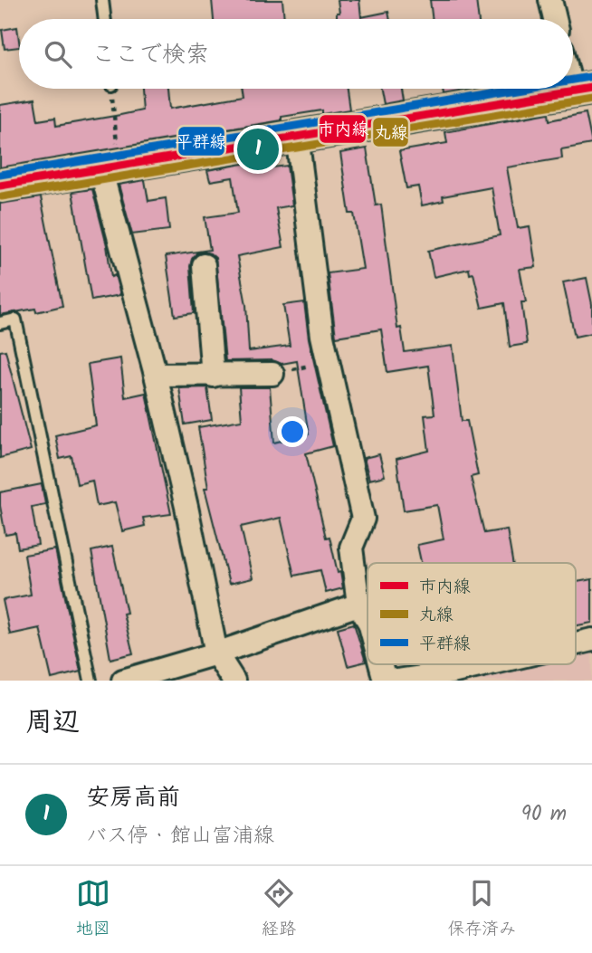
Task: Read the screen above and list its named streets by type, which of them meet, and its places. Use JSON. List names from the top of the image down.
{
  "lines": ["transit line 平群線", "transit line 市内線", "transit line 丸線"],
  "legend": ["市内線", "丸線", "平群線"],
  "page": {
    "search": "ここで検索",
    "pins": "1",
    "heading": "周辺",
    "list": [
      {
        "mark": "1",
        "name": "安房高前",
        "note": "バス停 · 館山富浦線",
        "value": "90 m"
      }
    ],
    "nav": ["地図", "経路", "保存済み"]
  }
}
